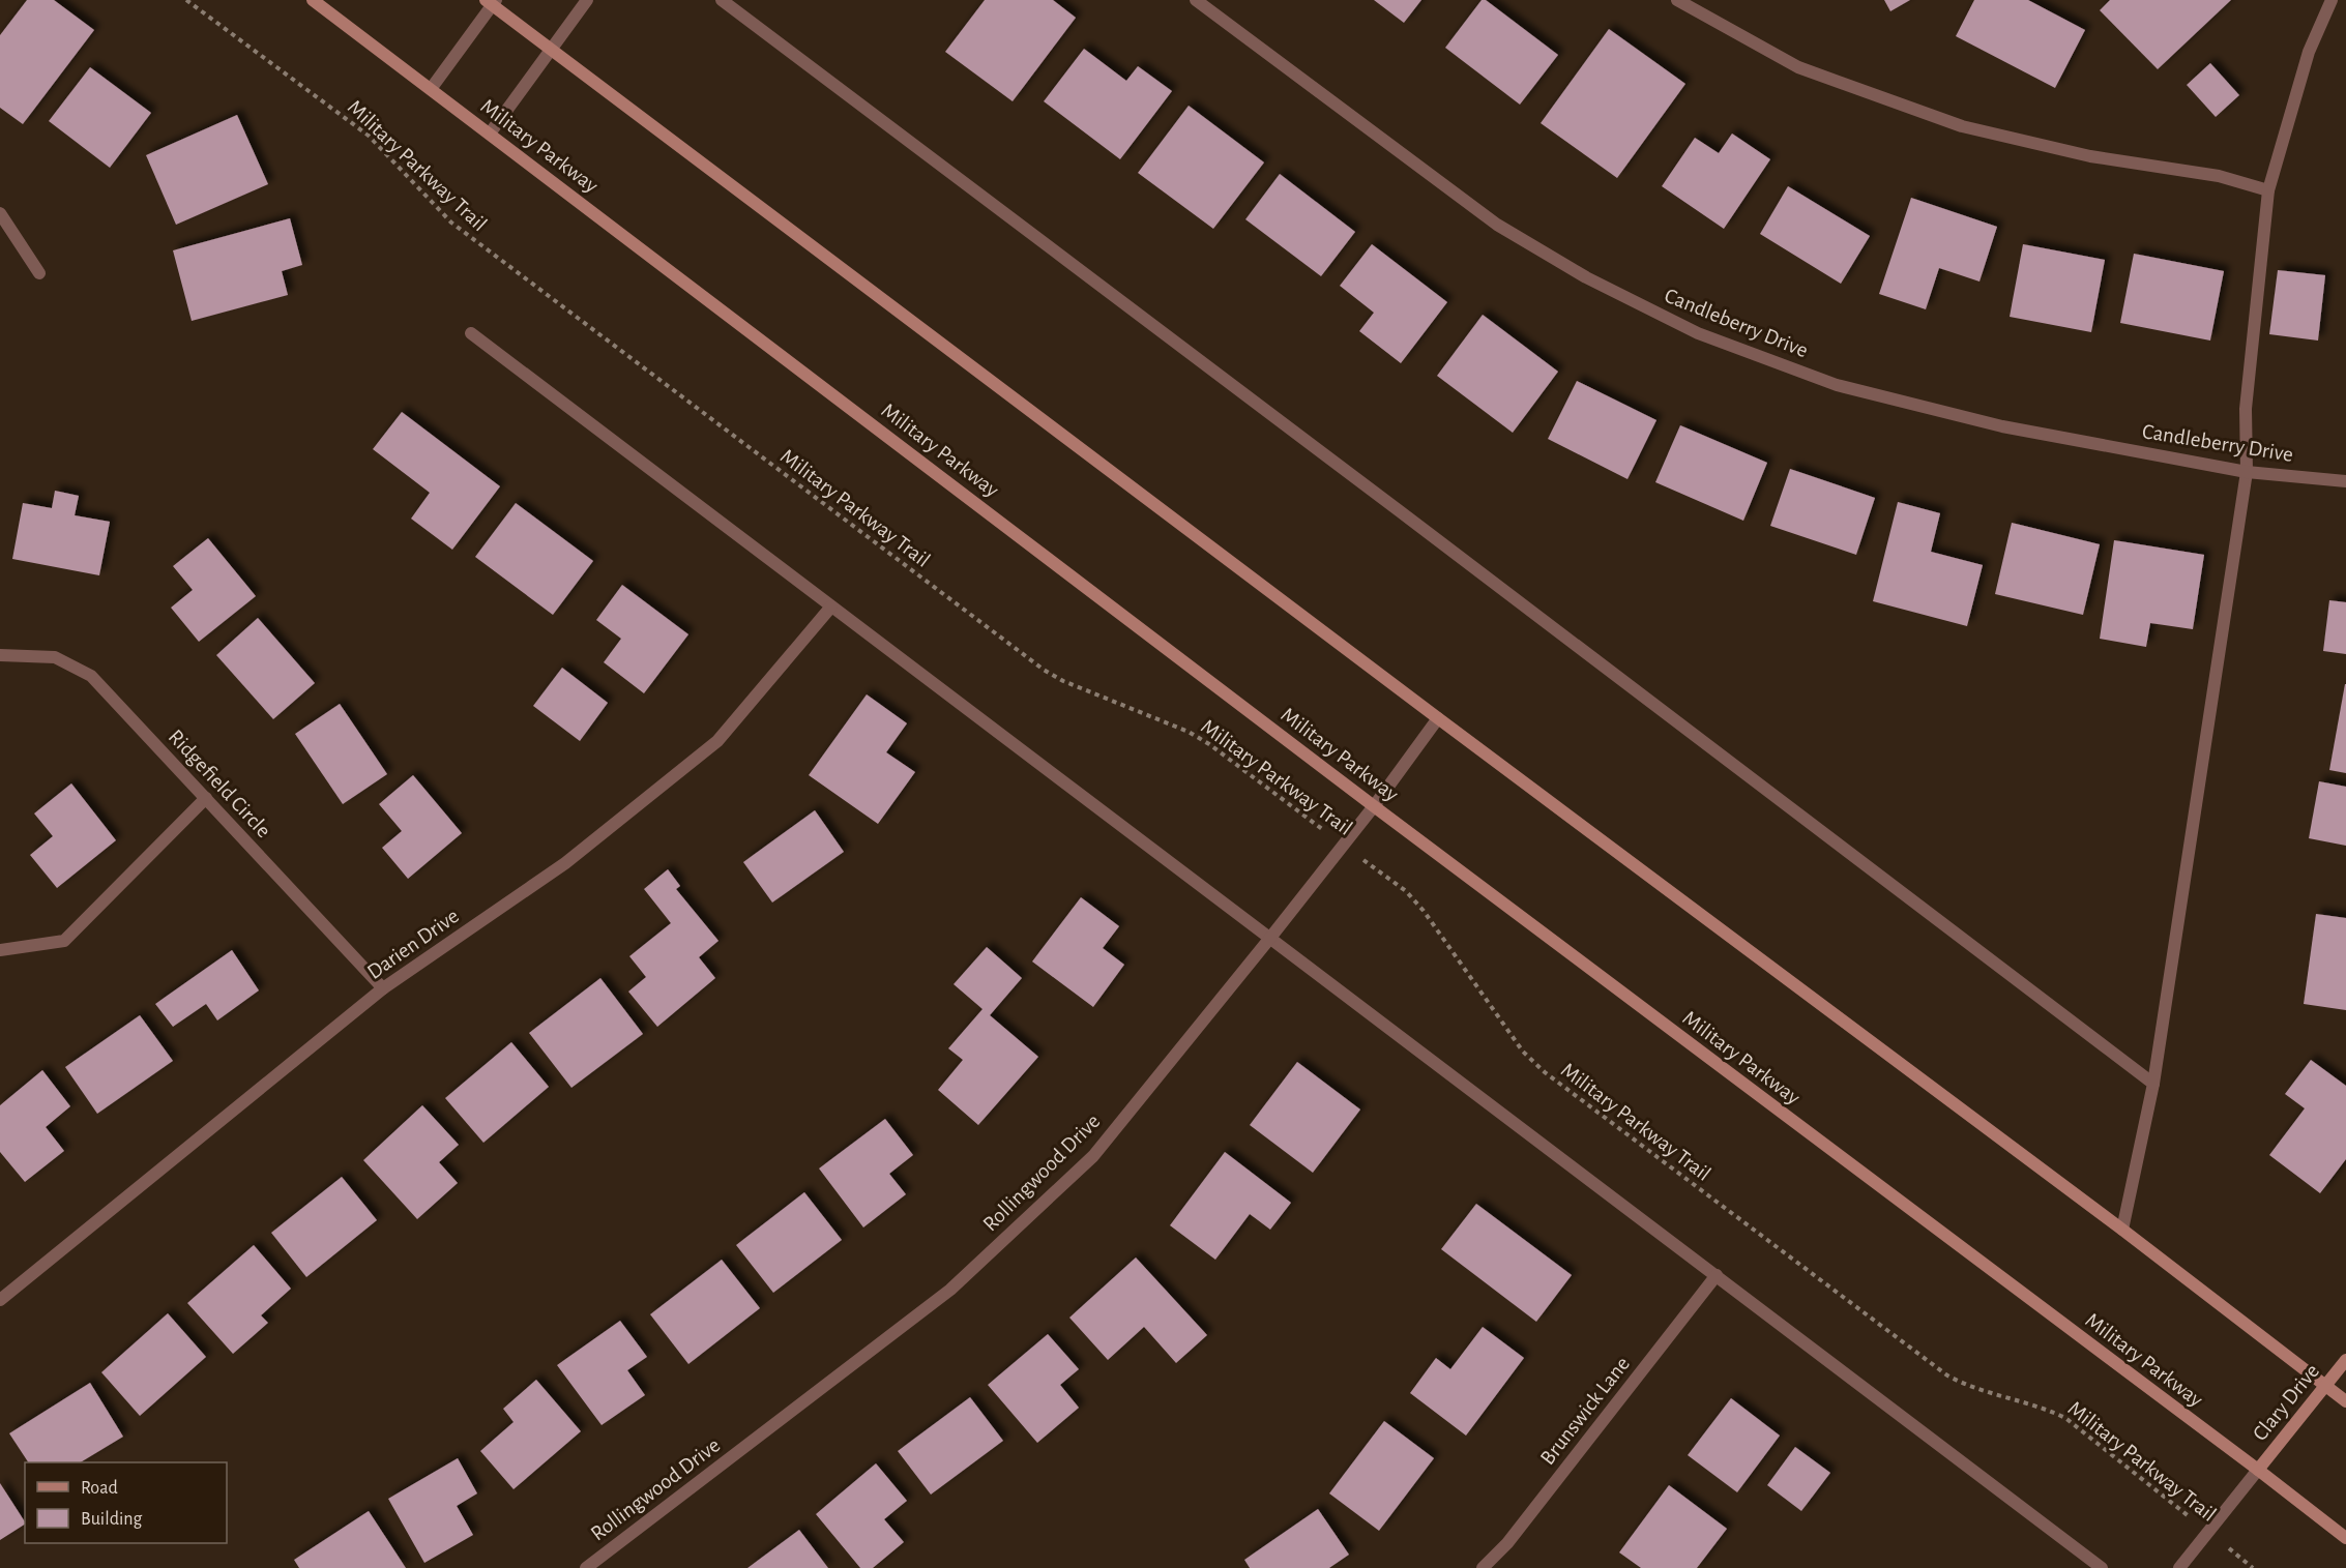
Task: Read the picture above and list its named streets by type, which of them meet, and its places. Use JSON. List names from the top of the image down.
{
  "streets": {
    "main road": ["Military Parkway", "Clary Drive"],
    "street": [
      "Candleberry Drive",
      "Ridgefield Circle",
      "Darien Drive",
      "Rollingwood Drive",
      "Brunswick Lane"
    ],
    "path": ["Military Parkway Trail"]
  },
  "crossings": [
    ["Military Parkway", "Rollingwood Drive"],
    ["Military Parkway", "Clary Drive"],
    ["Military Parkway Trail", "Rollingwood Drive"],
    ["Ridgefield Circle", "Darien Drive"]
  ],
  "legend": ["Road", "Building"]
}
